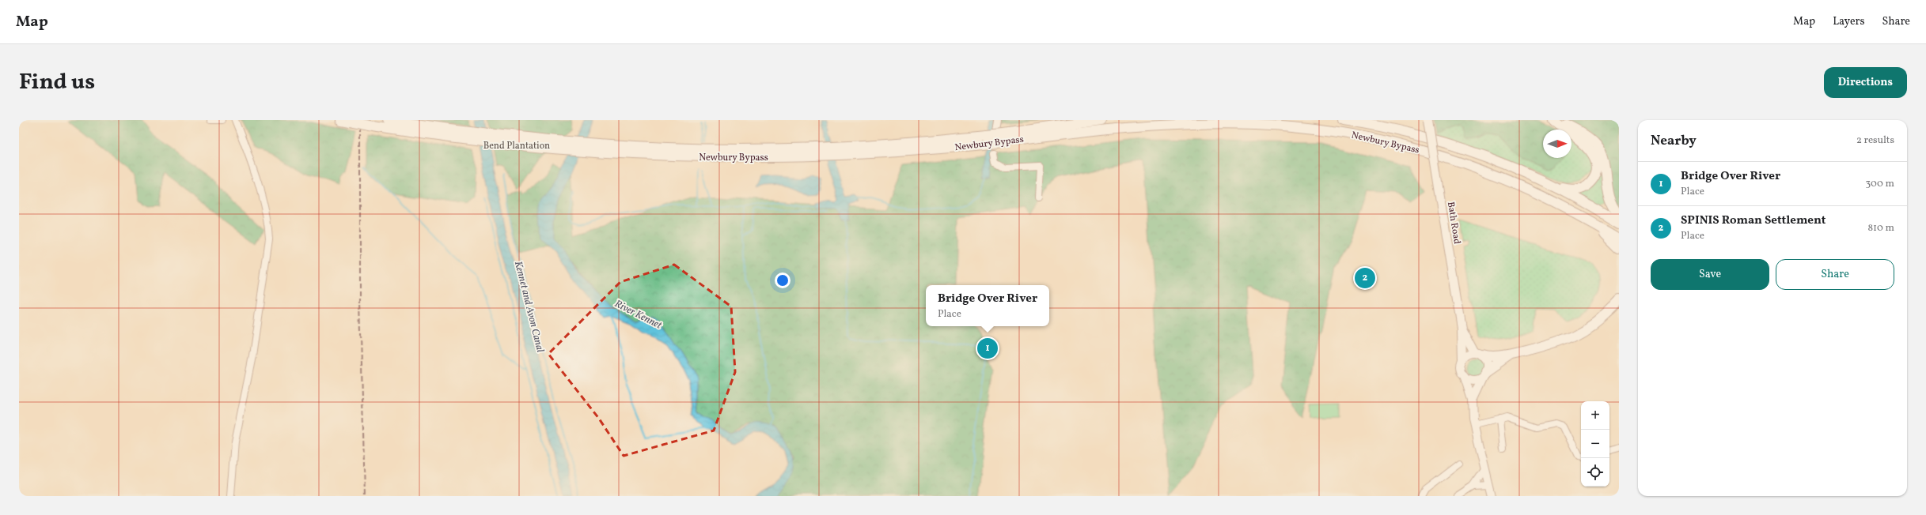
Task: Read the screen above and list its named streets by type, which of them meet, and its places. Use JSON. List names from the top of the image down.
{
  "streets": {
    "highway": ["Newbury Bypass"],
    "main road": ["Bath Road"]
  },
  "water": ["Kennet and Avon Canal", "River Kennet"],
  "parks": ["Bend Plantation"],
  "north": "right",
  "page": {
    "header": "Map",
    "nav": ["Map", "Layers", "Share"],
    "title": "Find us",
    "buttons": [
      "Directions",
      ["Save", "Share"]
    ],
    "heading": ["Nearby", "2 results"],
    "list": [
      {
        "mark": "1",
        "name": "Bridge Over River",
        "note": "Place",
        "value": "300 m"
      },
      {
        "mark": "2",
        "name": "SPINIS Roman Settlement",
        "note": "Place",
        "value": "810 m"
      }
    ],
    "pins": ["2", "1"],
    "popup": ["Bridge Over River", "Place"],
    "map_buttons": ["+", "−"]
  }
}
